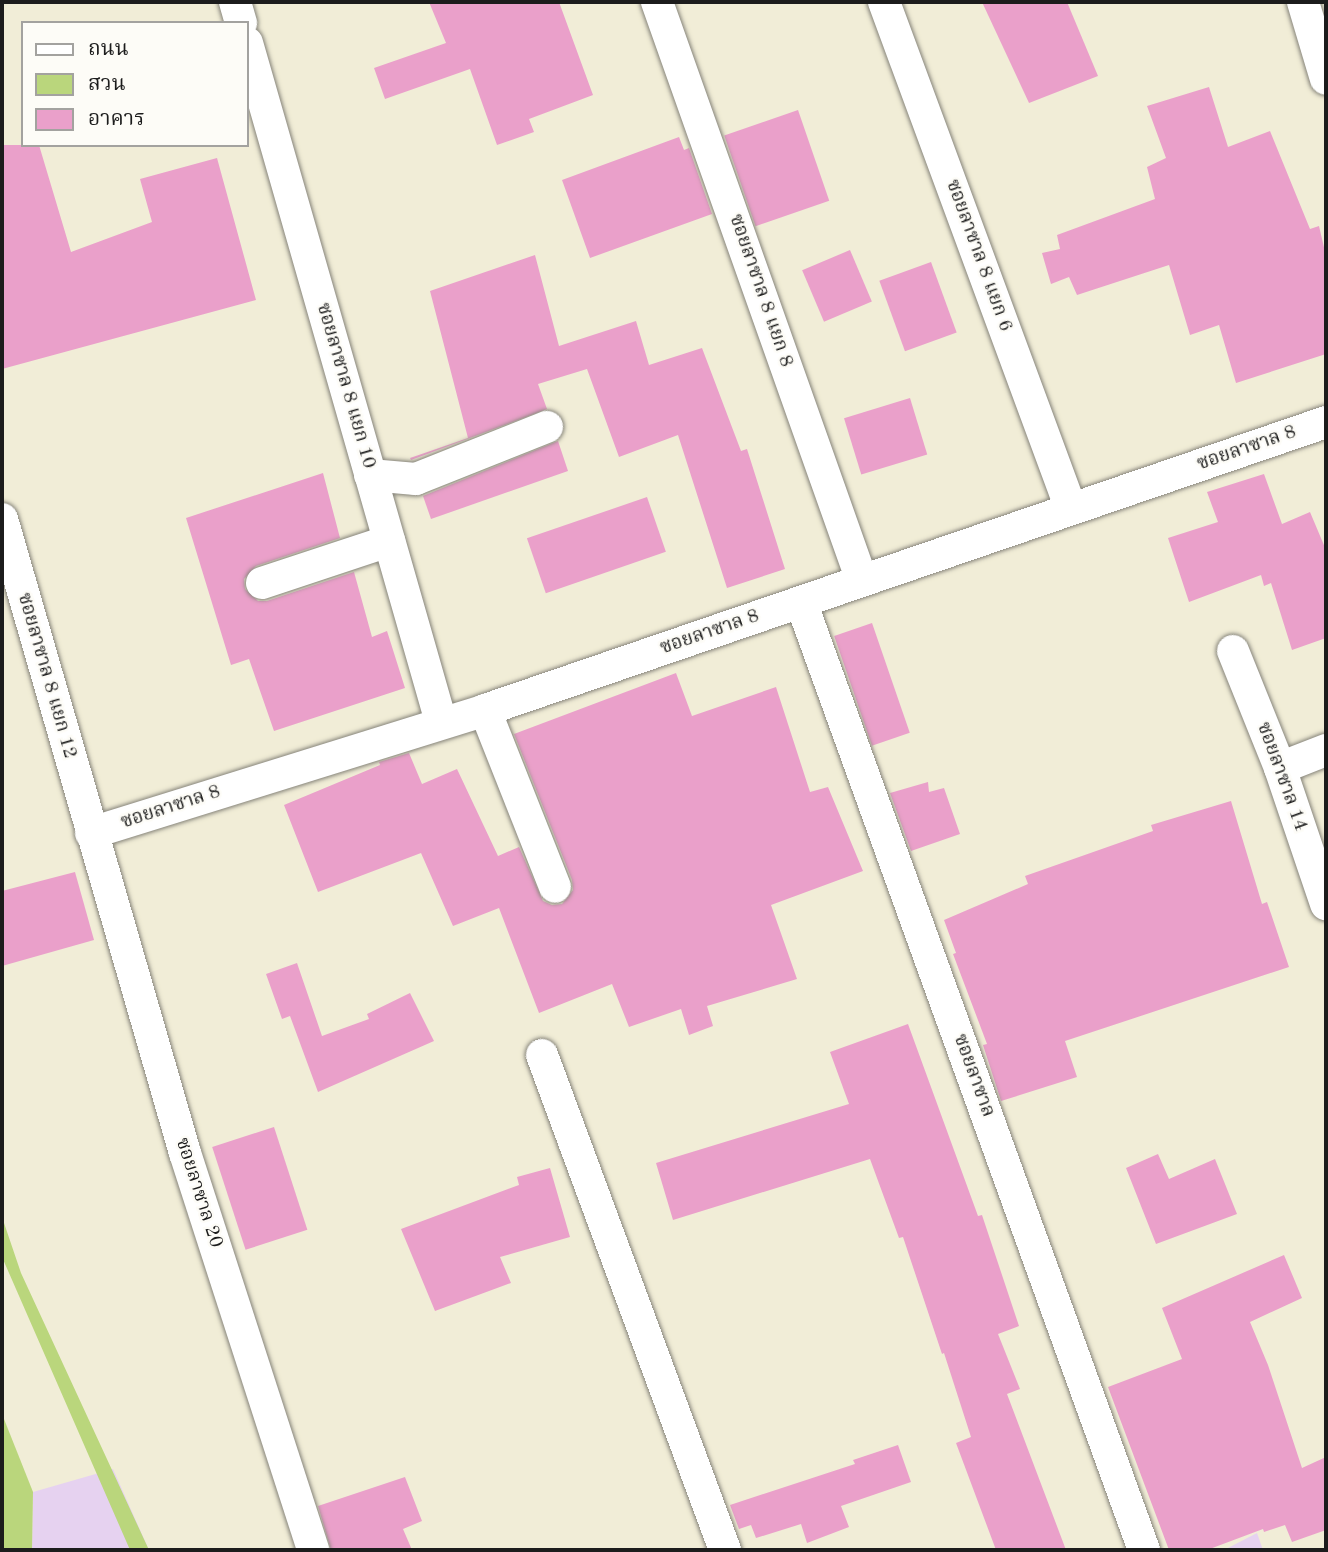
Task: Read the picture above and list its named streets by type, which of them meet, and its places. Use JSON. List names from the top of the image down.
{
  "streets": {
    "street": [
      "ซอยลาซาล 8 แยก 6",
      "ซอยลาซาล 8 แยก 8",
      "ซอยลาซาล 8 แยก 10",
      "ซอยลาซาล 8",
      "ซอยลาซาล 8 แยก 12",
      "ซอยลาซาล 14",
      "ซอยลาซาล",
      "ซอยลาซาล 20"
    ]
  },
  "crossings": [
    ["ซอยลาซาล 8 แยก 6", "ซอยลาซาล 8"],
    ["ซอยลาซาล 8 แยก 8", "ซอยลาซาล 8"],
    ["ซอยลาซาล 8 แยก 10", "ซอยลาซาล 8"],
    ["ซอยลาซาล 8", "ซอยลาซาล 8 แยก 12"],
    ["ซอยลาซาล 8", "ซอยลาซาล"],
    ["ซอยลาซาล 8", "ซอยลาซาล 20"],
    ["ซอยลาซาล 8 แยก 12", "ซอยลาซาล 20"]
  ],
  "legend": ["ถนน", "สวน", "อาคาร"]
}
